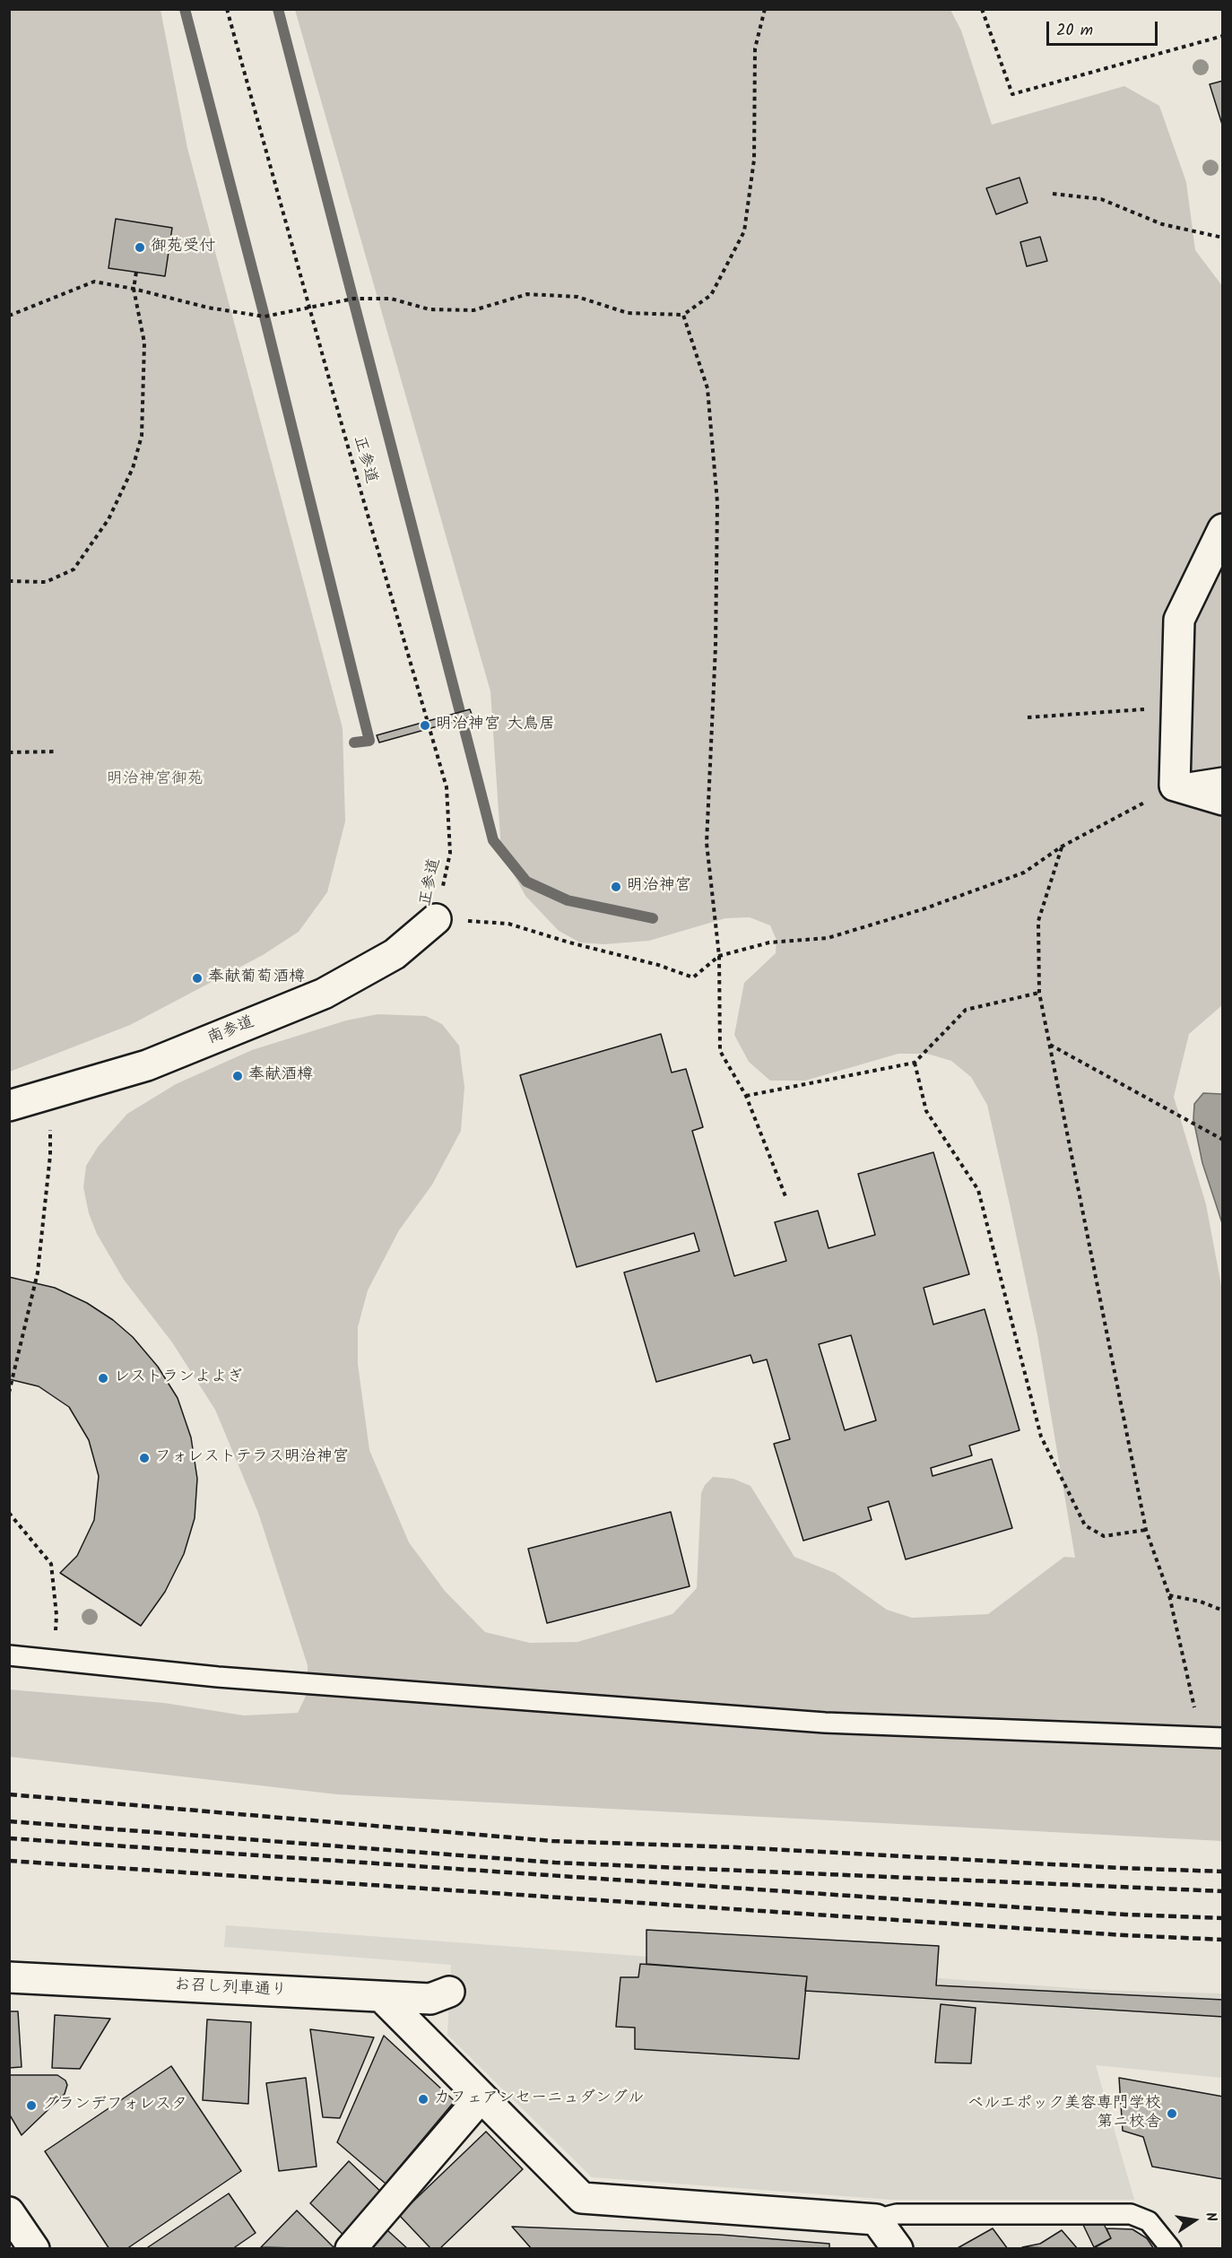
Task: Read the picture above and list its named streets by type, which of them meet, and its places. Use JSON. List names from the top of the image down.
{
  "streets": {
    "street": ["南参道", "お召し列車通り"],
    "path": ["正参道"]
  },
  "crossings": [
    ["正参道", "南参道"]
  ],
  "parks": ["明治神宮御苑"],
  "places": [
    "御苑受付",
    "明治神宮 大鳥居",
    "明治神宮",
    "奉献葡萄酒樽",
    "奉献酒樽",
    "レストランよよぎ",
    "フォレストテラス明治神宮",
    "カフェアンセーニュダングル",
    "グランデフォレスタ",
    "ベルエポック美容専門学校 第ニ校舎"
  ],
  "scale_bar": "20 m",
  "north": "right"
}
